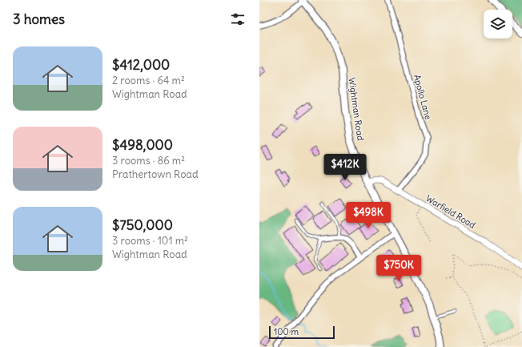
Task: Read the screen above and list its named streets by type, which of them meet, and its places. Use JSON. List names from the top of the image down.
{
  "streets": {
    "main road": ["Wightman Road"],
    "street": ["Apollo Lane", "Warfield Road"]
  },
  "crossings": [
    ["Apollo Lane", "Warfield Road"],
    ["Wightman Road", "Warfield Road"]
  ],
  "scale_bar": "100 m",
  "page": {
    "heading": "3 homes",
    "list": [
      {
        "name": "$412,000",
        "note": "2 rooms · 64 m² · Wightman Road"
      },
      {
        "name": "$498,000",
        "note": "3 rooms · 86 m² · Prathertown Road"
      },
      {
        "name": "$750,000",
        "note": "3 rooms · 101 m² · Wightman Road"
      }
    ],
    "price": ["$412K", "$498K", "$750K"],
    "scale": "100 m"
  }
}
